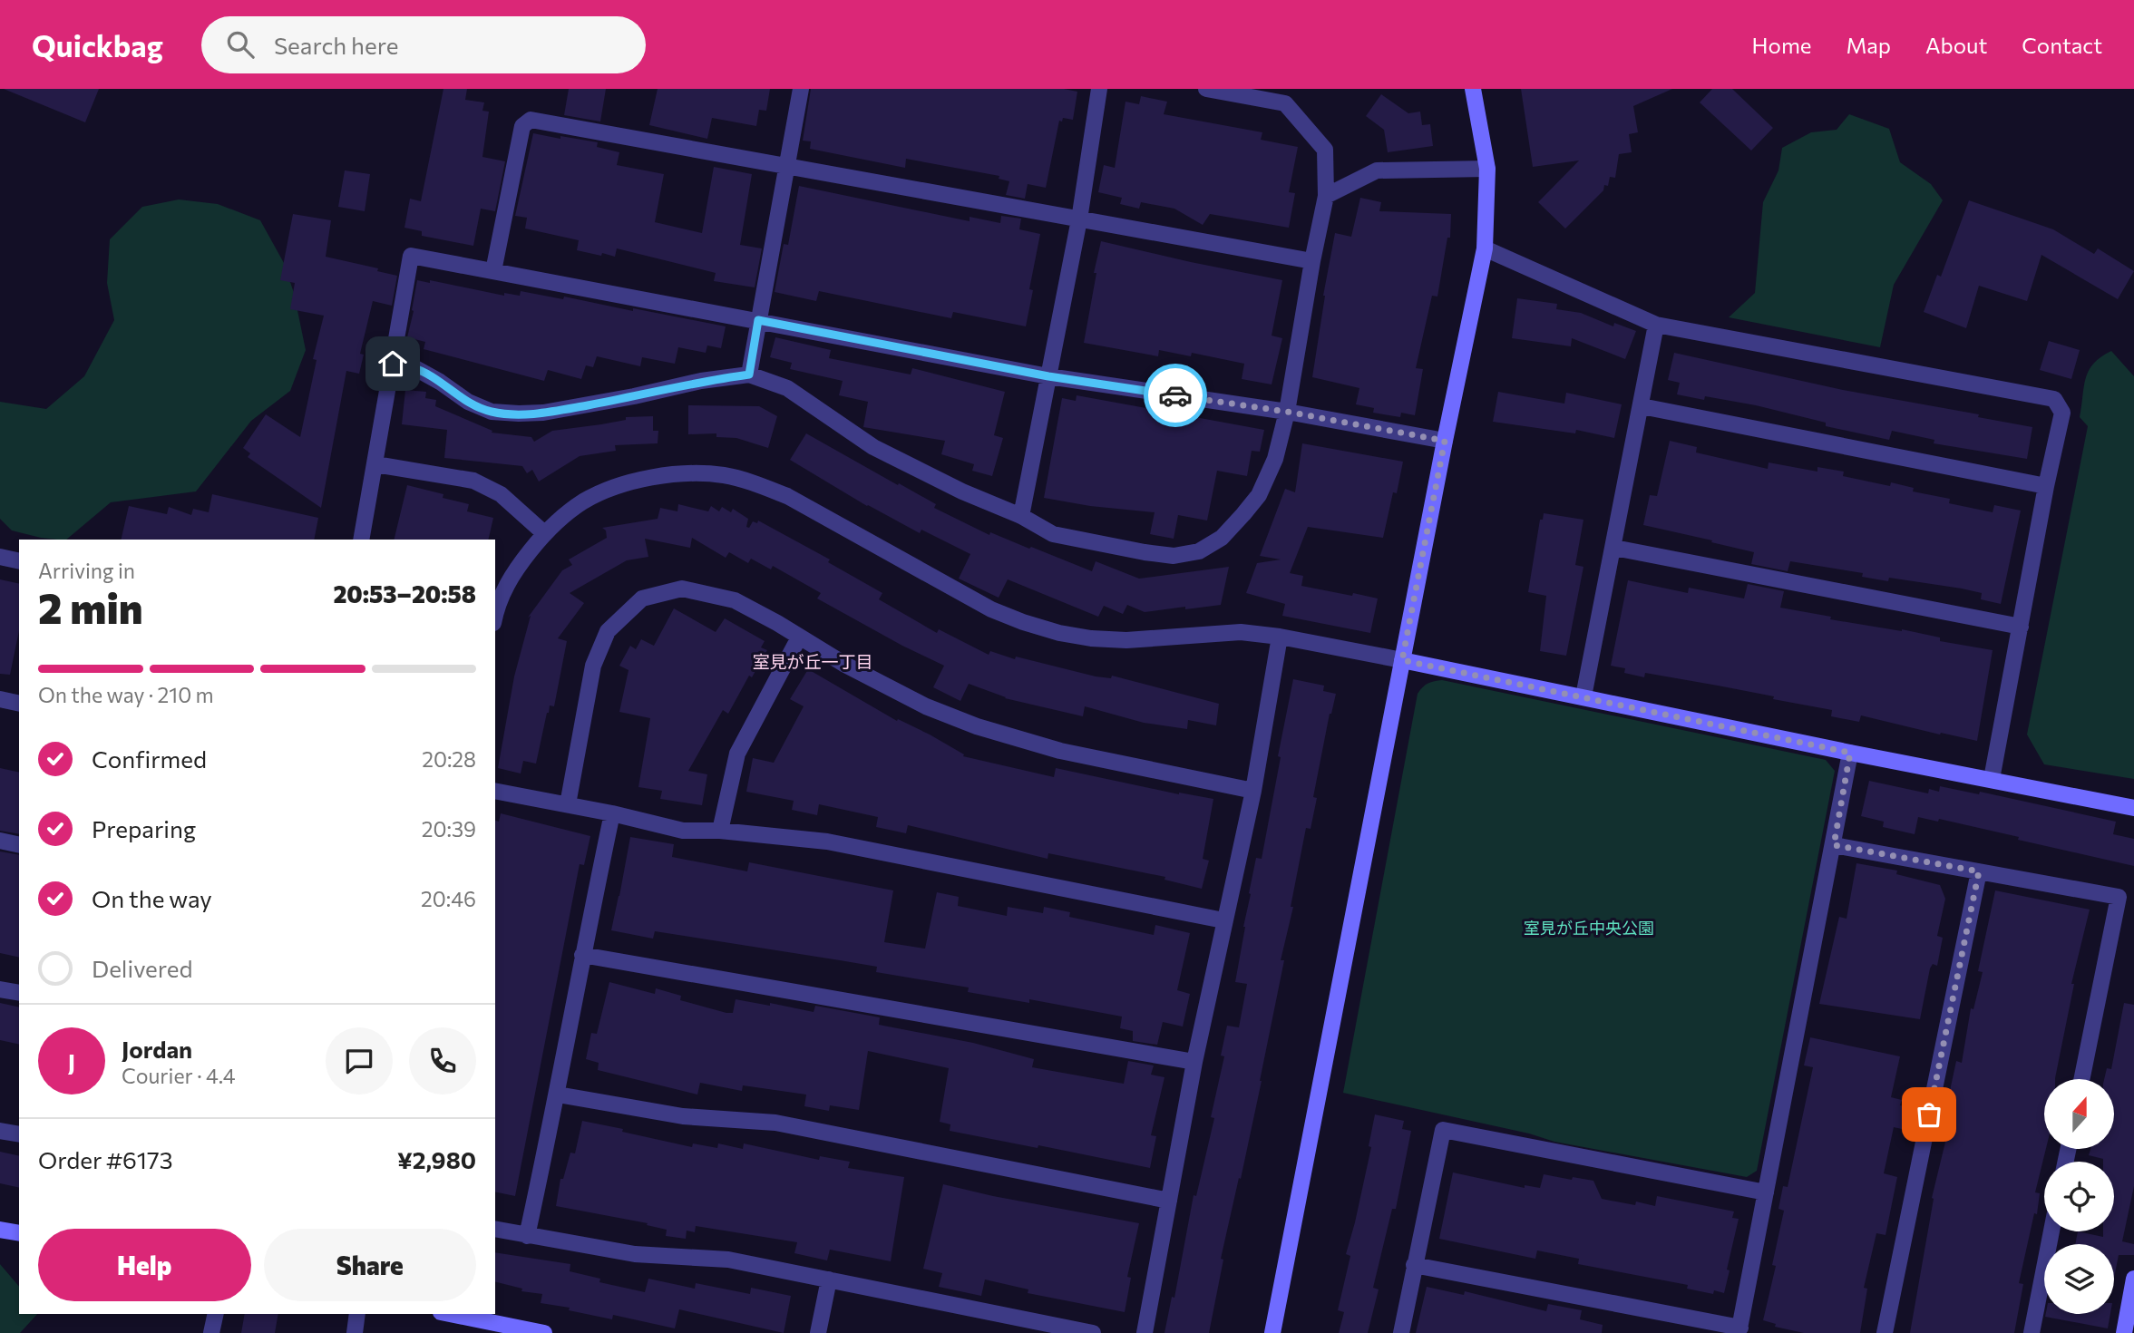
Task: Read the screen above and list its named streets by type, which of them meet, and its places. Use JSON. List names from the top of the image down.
{
  "districts": ["室見が丘一丁目"],
  "parks": ["室見が丘中央公園"],
  "north": "top",
  "page": {
    "header": "Quickbag",
    "search": "Search here",
    "nav": [
      "Home",
      "Map",
      "About",
      "Contact"
    ],
    "heading": ["2 min", "Arriving in", "20:53–20:58"],
    "panel": [
      "Jordan",
      "Courier · 4.4",
      "Order #6173",
      "¥2,980"
    ],
    "bar": "On the way · 210 m",
    "list": [
      ["Confirmed", "20:28"],
      ["Preparing", "20:39"],
      ["On the way", "20:46"],
      "Delivered"
    ],
    "round": "J",
    "buttons": ["Help", "Share"]
  }
}
